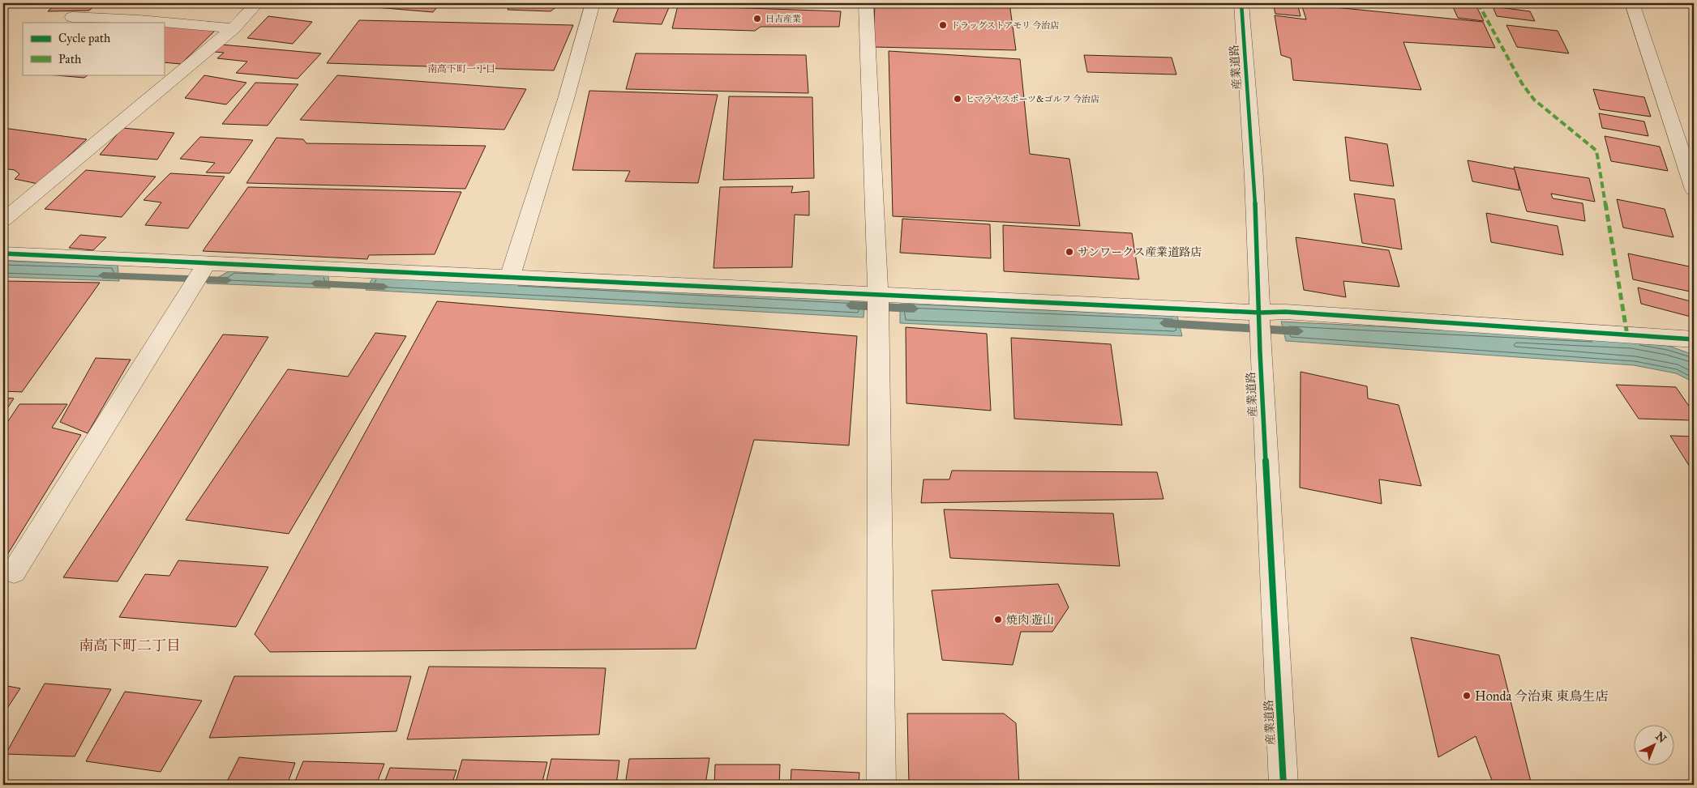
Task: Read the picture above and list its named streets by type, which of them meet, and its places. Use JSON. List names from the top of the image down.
{
  "streets": {
    "street": ["産業道路"]
  },
  "districts": ["南高下町一丁目", "南高下町二丁目"],
  "places": [
    "日吉産業",
    "ドラッグストアモリ 今治店",
    "ヒマラヤスポーツ&ゴルフ 今治店",
    "サンワークス産業道路店",
    "焼肉 遊山",
    "Honda 今治東 東鳥生店"
  ],
  "legend": ["Cycle path", "Path"],
  "north": "top right"
}
